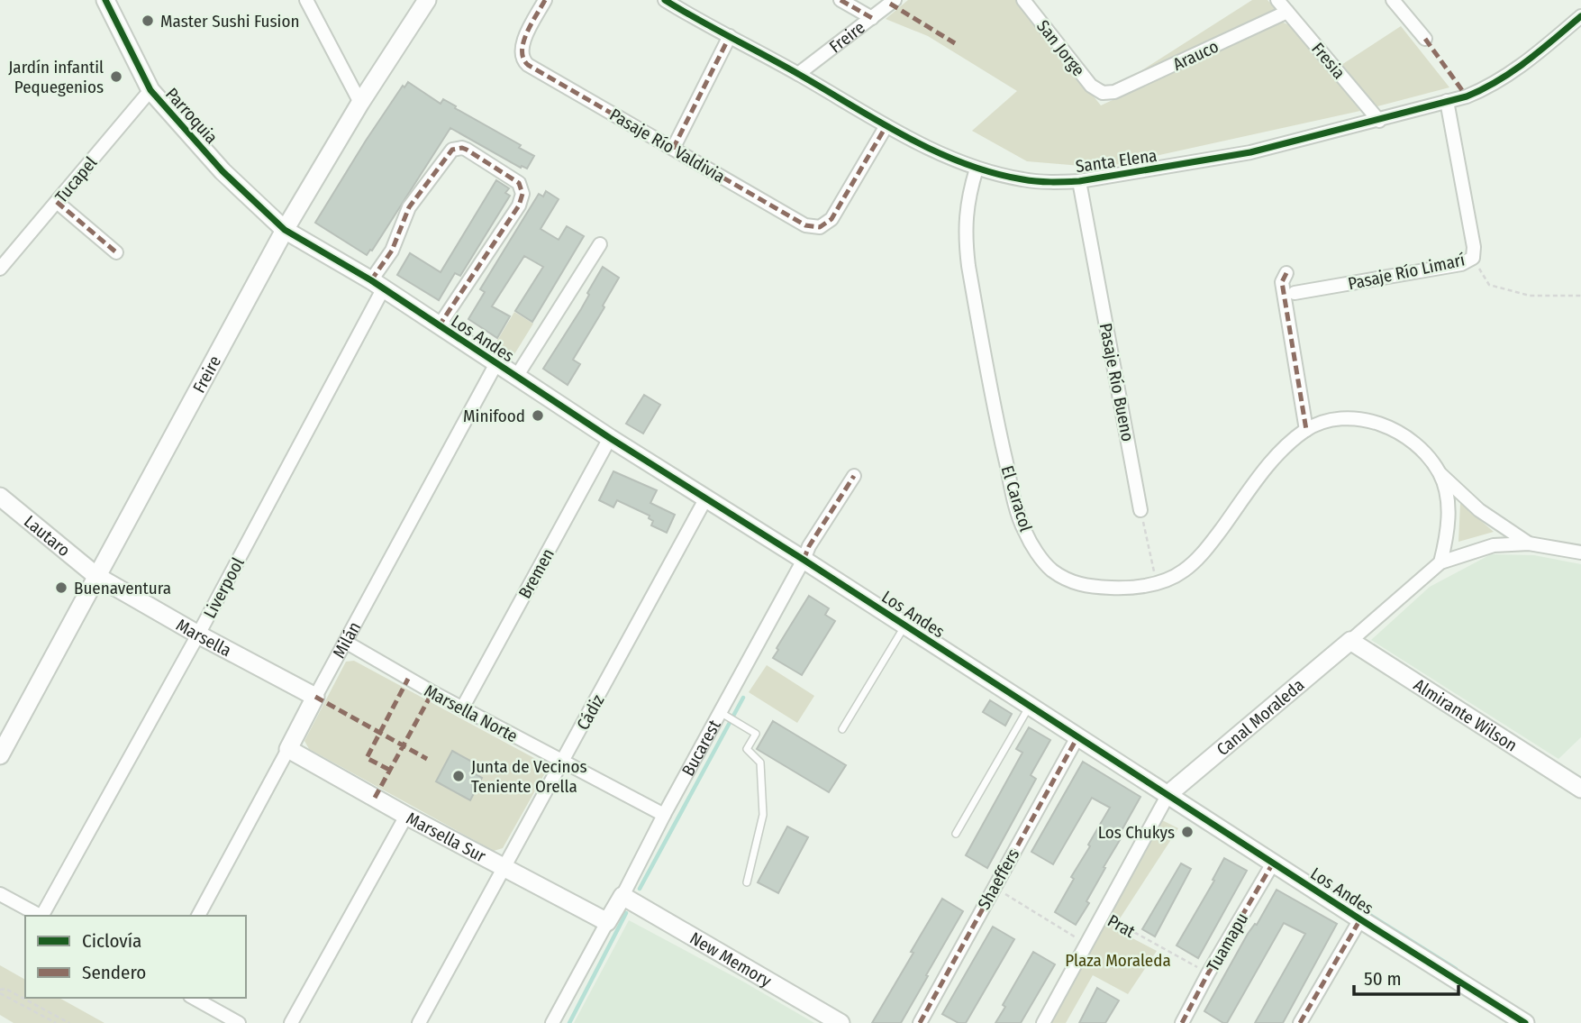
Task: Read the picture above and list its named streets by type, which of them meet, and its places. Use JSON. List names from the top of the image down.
{
  "streets": {
    "street": [
      "Freire",
      "San Jorge",
      "Arauco",
      "Fresia",
      "Parroquia",
      "Pasaje Río Valdivia",
      "Santa Elena",
      "Tucapel",
      "Pasaje Río Limarí",
      "Los Andes",
      "Pasaje Río Bueno",
      "El Caracol",
      "Lautaro",
      "Bremen",
      "Liverpool",
      "Marsella",
      "Milán",
      "Cádiz",
      "Marsella Norte",
      "Almirante Wilson",
      "Canal Moraleda",
      "Bucarest",
      "Marsella Sur",
      "Shaeffers",
      "Tuamapu",
      "New Memory"
    ],
    "path": ["Prat"]
  },
  "crossings": [
    ["Freire", "Parroquia"],
    ["Freire", "Santa Elena"],
    ["Freire", "Los Andes"],
    ["Freire", "Lautaro"],
    ["Freire", "Marsella"],
    ["San Jorge", "Arauco"],
    ["Arauco", "Fresia"],
    ["Fresia", "Santa Elena"],
    ["Parroquia", "Tucapel"],
    ["Parroquia", "Los Andes"],
    ["Pasaje Río Valdivia", "Santa Elena"],
    ["Santa Elena", "Pasaje Río Limarí"],
    ["Santa Elena", "Pasaje Río Bueno"],
    ["Santa Elena", "El Caracol"],
    ["Los Andes", "Bremen"],
    ["Los Andes", "Liverpool"],
    ["Los Andes", "Milán"],
    ["Los Andes", "Cádiz"],
    ["Los Andes", "Canal Moraleda"],
    ["Los Andes", "Bucarest"],
    ["Los Andes", "Shaeffers"],
    ["Los Andes", "Tuamapu"],
    ["El Caracol", "Canal Moraleda"],
    ["Lautaro", "Marsella"],
    ["Bremen", "Marsella Norte"],
    ["Liverpool", "Marsella"],
    ["Marsella", "Milán"],
    ["Milán", "Marsella Norte"],
    ["Milán", "Marsella Sur"],
    ["Cádiz", "Marsella Norte"],
    ["Cádiz", "Marsella Sur"],
    ["Marsella Norte", "Bucarest"],
    ["Almirante Wilson", "Canal Moraleda"],
    ["Canal Moraleda", "Prat"],
    ["Bucarest", "Marsella Sur"],
    ["Bucarest", "New Memory"],
    ["Shaeffers", "Prat"],
    ["Prat", "Tuamapu"]
  ],
  "parks": ["Plaza Moraleda"],
  "places": [
    "Master Sushi Fusion",
    "Jardín infantil Pequegenios",
    "Minifood",
    "Buenaventura",
    "Junta de Vecinos Teniente Orella",
    "Los Chukys"
  ],
  "legend": ["Ciclovía", "Sendero"],
  "scale_bar": "50 m"
}
